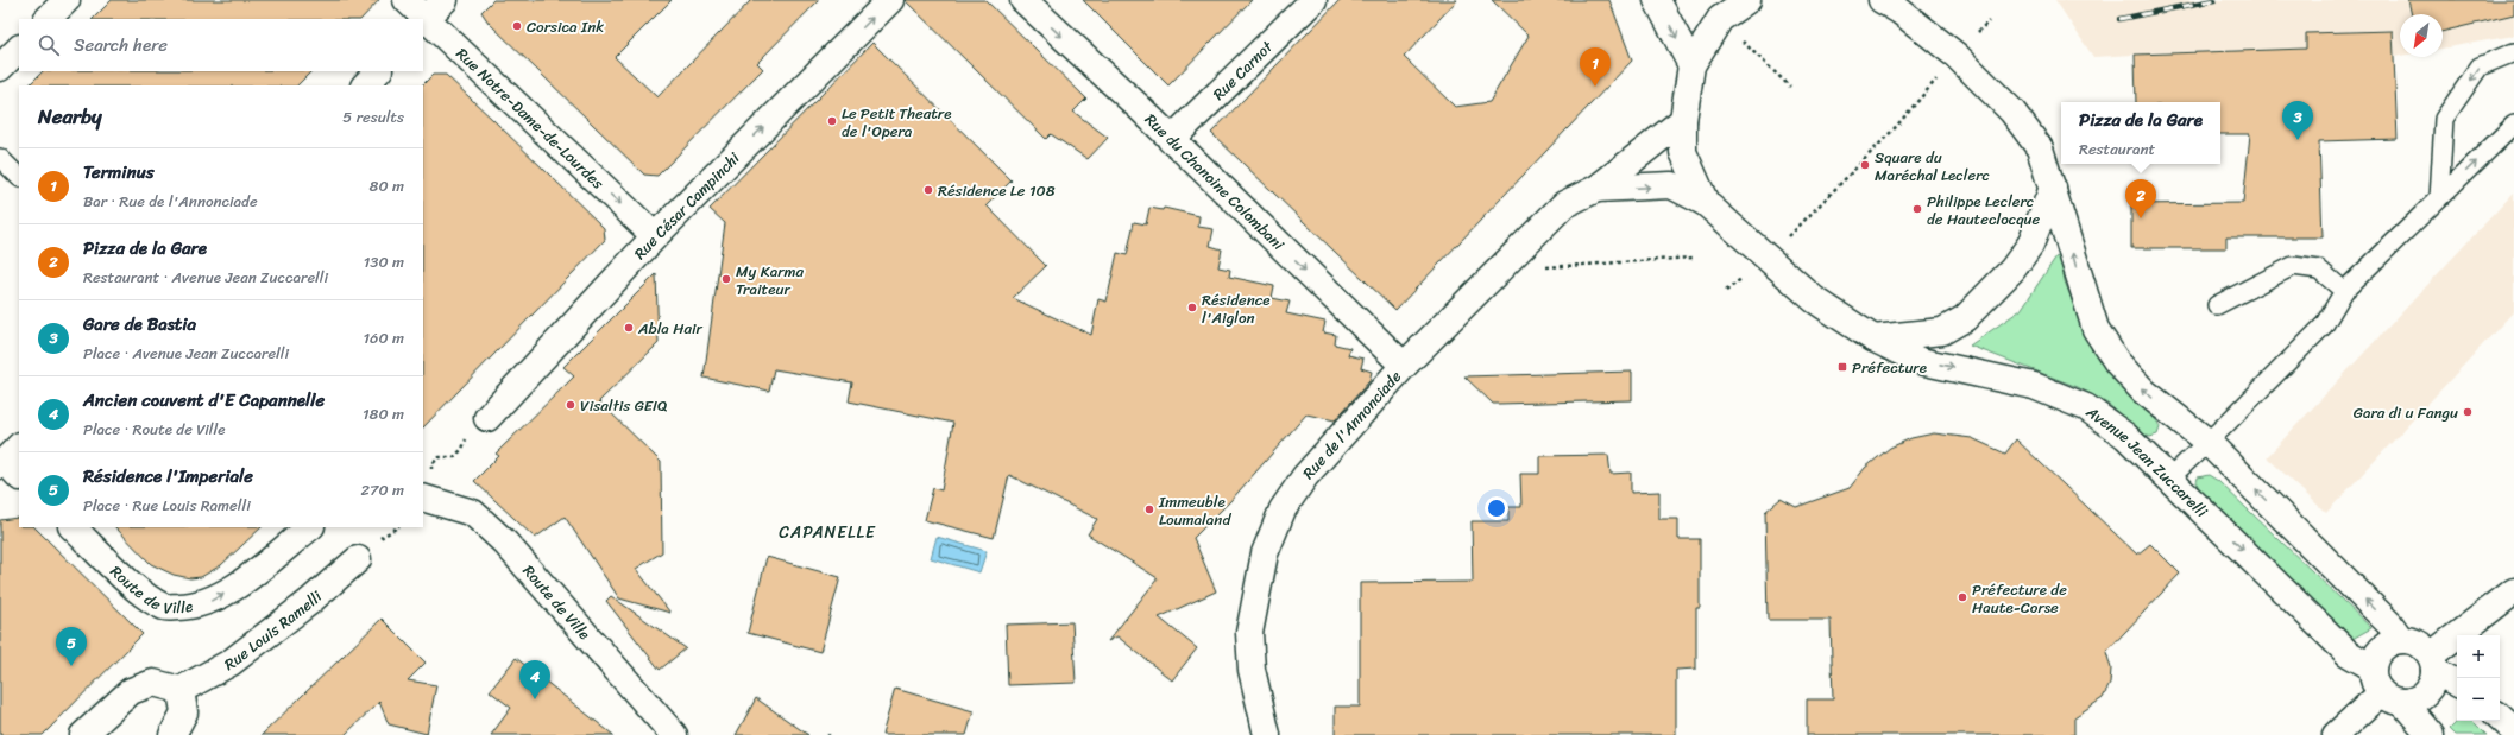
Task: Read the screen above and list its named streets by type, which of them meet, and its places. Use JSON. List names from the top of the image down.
{
  "streets": {
    "street": [
      "Rue Carnot",
      "Rue Notre-Dame-de-Lourdes",
      "Rue du Chanoine Colombani",
      "Rue César Campinchi",
      "Rue de l'Annonciade",
      "Avenue Jean Zuccarelli",
      "Route de Ville",
      "Rue Louis Ramelli"
    ]
  },
  "crossings": [
    ["Rue Carnot", "Rue du Chanoine Colombani"],
    ["Rue Notre-Dame-de-Lourdes", "Rue César Campinchi"],
    ["Rue du Chanoine Colombani", "Rue de l'Annonciade"],
    ["Rue de l'Annonciade", "Avenue Jean Zuccarelli"]
  ],
  "one_way": [
    "Rue Notre-Dame-de-Lourdes",
    "Rue du Chanoine Colombani",
    "Rue César Campinchi",
    "Route de Ville"
  ],
  "districts": ["CAPANELLE"],
  "places": {
    "other": [
      "Corsica Ink",
      "Le Petit Theatre de l'Opera",
      "Square du Maréchal Leclerc",
      "Résidence Le 108",
      "Philippe Leclerc de Hauteclocque",
      "My Karma Traiteur",
      "Résidence l'Aiglon",
      "Abla Hair",
      "Visaltis GEIQ",
      "Gara di u Fangu",
      "Immeuble Loumaland",
      "Préfecture de Haute-Corse"
    ],
    "transit": ["Préfecture"]
  },
  "north": "bottom left",
  "page": {
    "search": "Search here",
    "pins": [
      "1",
      "3",
      "2",
      "5",
      "4"
    ],
    "heading": ["Nearby", "5 results"],
    "popup": ["Pizza de la Gare", "Restaurant"],
    "list": [
      {
        "mark": "1",
        "name": "Terminus",
        "note": "Bar · Rue de l'Annonciade",
        "value": "80 m"
      },
      {
        "mark": "2",
        "name": "Pizza de la Gare",
        "note": "Restaurant · Avenue Jean Zuccarelli",
        "value": "130 m"
      },
      {
        "mark": "3",
        "name": "Gare de Bastia",
        "note": "Place · Avenue Jean Zuccarelli",
        "value": "160 m"
      },
      {
        "mark": "4",
        "name": "Ancien couvent d'E Capannelle",
        "note": "Place · Route de Ville",
        "value": "180 m"
      },
      {
        "mark": "5",
        "name": "Résidence l'Imperiale",
        "note": "Place · Rue Louis Ramelli",
        "value": "270 m"
      }
    ],
    "map_buttons": ["+", "−"]
  }
}
